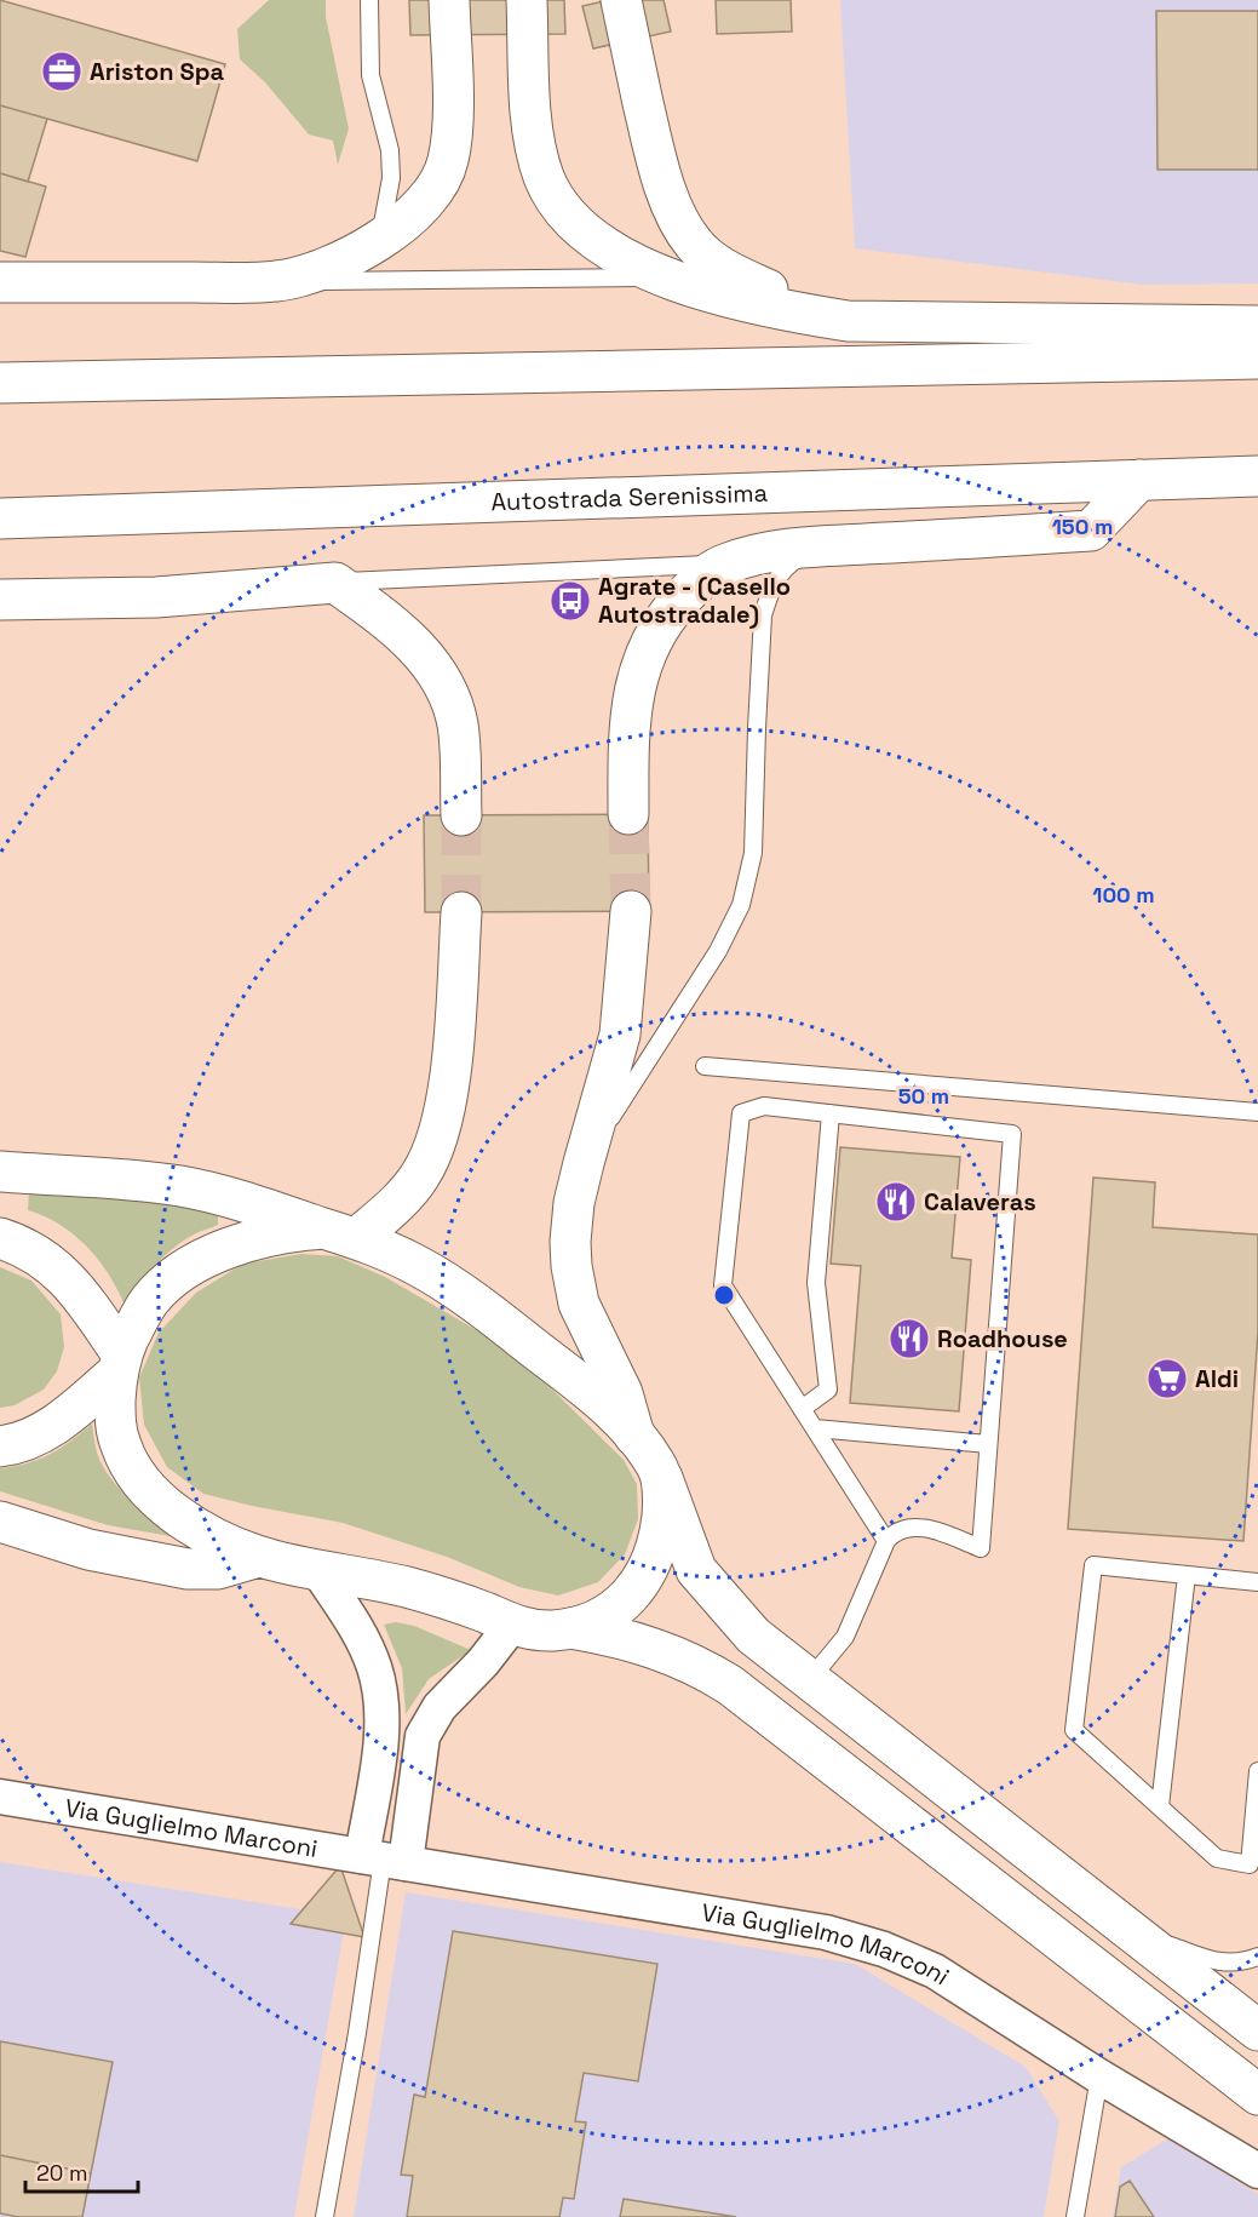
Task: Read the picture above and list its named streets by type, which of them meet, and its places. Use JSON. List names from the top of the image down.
{
  "streets": {
    "main road": ["Autostrada Serenissima"],
    "street": ["Via Guglielmo Marconi"]
  },
  "places": {
    "office": ["Ariston Spa"],
    "bus stop": ["Agrate - (Casello Autostradale)"],
    "restaurant": ["Calaveras", "Roadhouse"],
    "supermarket": ["Aldi"]
  },
  "scale_bar": "20 m",
  "rings": ["150 m", "100 m", "50 m"]
}
